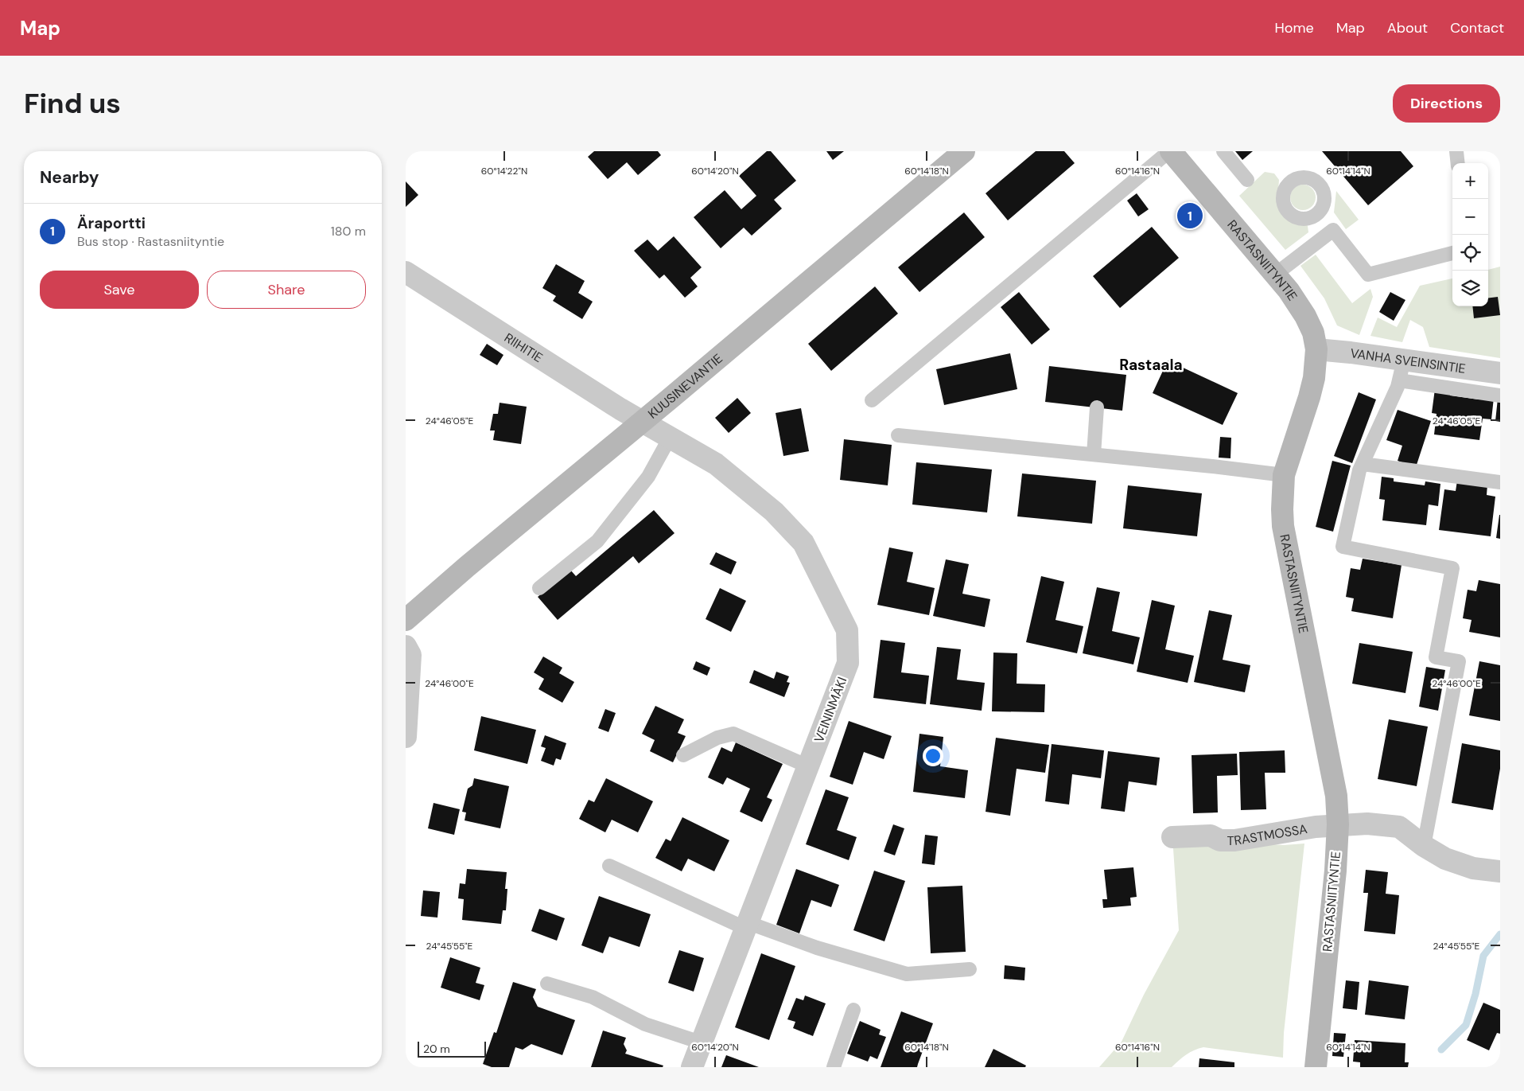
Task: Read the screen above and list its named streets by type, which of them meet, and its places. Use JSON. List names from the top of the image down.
{
  "streets": {
    "street": [
      "RASTASNIITYNTIE",
      "RIIHITIE",
      "VANHA SVEINSINTIE",
      "KUUSINEVANTIE",
      "VEININMÄKI",
      "TRASTMOSSA"
    ]
  },
  "crossings": [
    ["RASTASNIITYNTIE", "VANHA SVEINSINTIE"],
    ["RASTASNIITYNTIE", "TRASTMOSSA"],
    ["RIIHITIE", "KUUSINEVANTIE"],
    ["RIIHITIE", "VEININMÄKI"],
    ["KUUSINEVANTIE", "VEININMÄKI"]
  ],
  "districts": ["Rastaala"],
  "scale_bar": "20 m",
  "page": {
    "header": "Map",
    "nav": [
      "Home",
      "Map",
      "About",
      "Contact"
    ],
    "buttons": [
      "Directions",
      ["Save", "Share"]
    ],
    "title": "Find us",
    "heading": "Nearby",
    "map_buttons": ["+", "−"],
    "pins": "1",
    "list": [
      {
        "mark": "1",
        "name": "Äraportti",
        "note": "Bus stop · Rastasniityntie",
        "value": "180 m"
      }
    ],
    "scale": "20 m"
  },
  "coordinates": [
    "60°14'22\"N",
    "60°14'20\"N",
    "60°14'18\"N",
    "60°14'16\"N",
    "60°14'14\"N",
    "24°46'05\"E",
    "24°46'00\"E",
    "24°45'55\"E"
  ]
}
